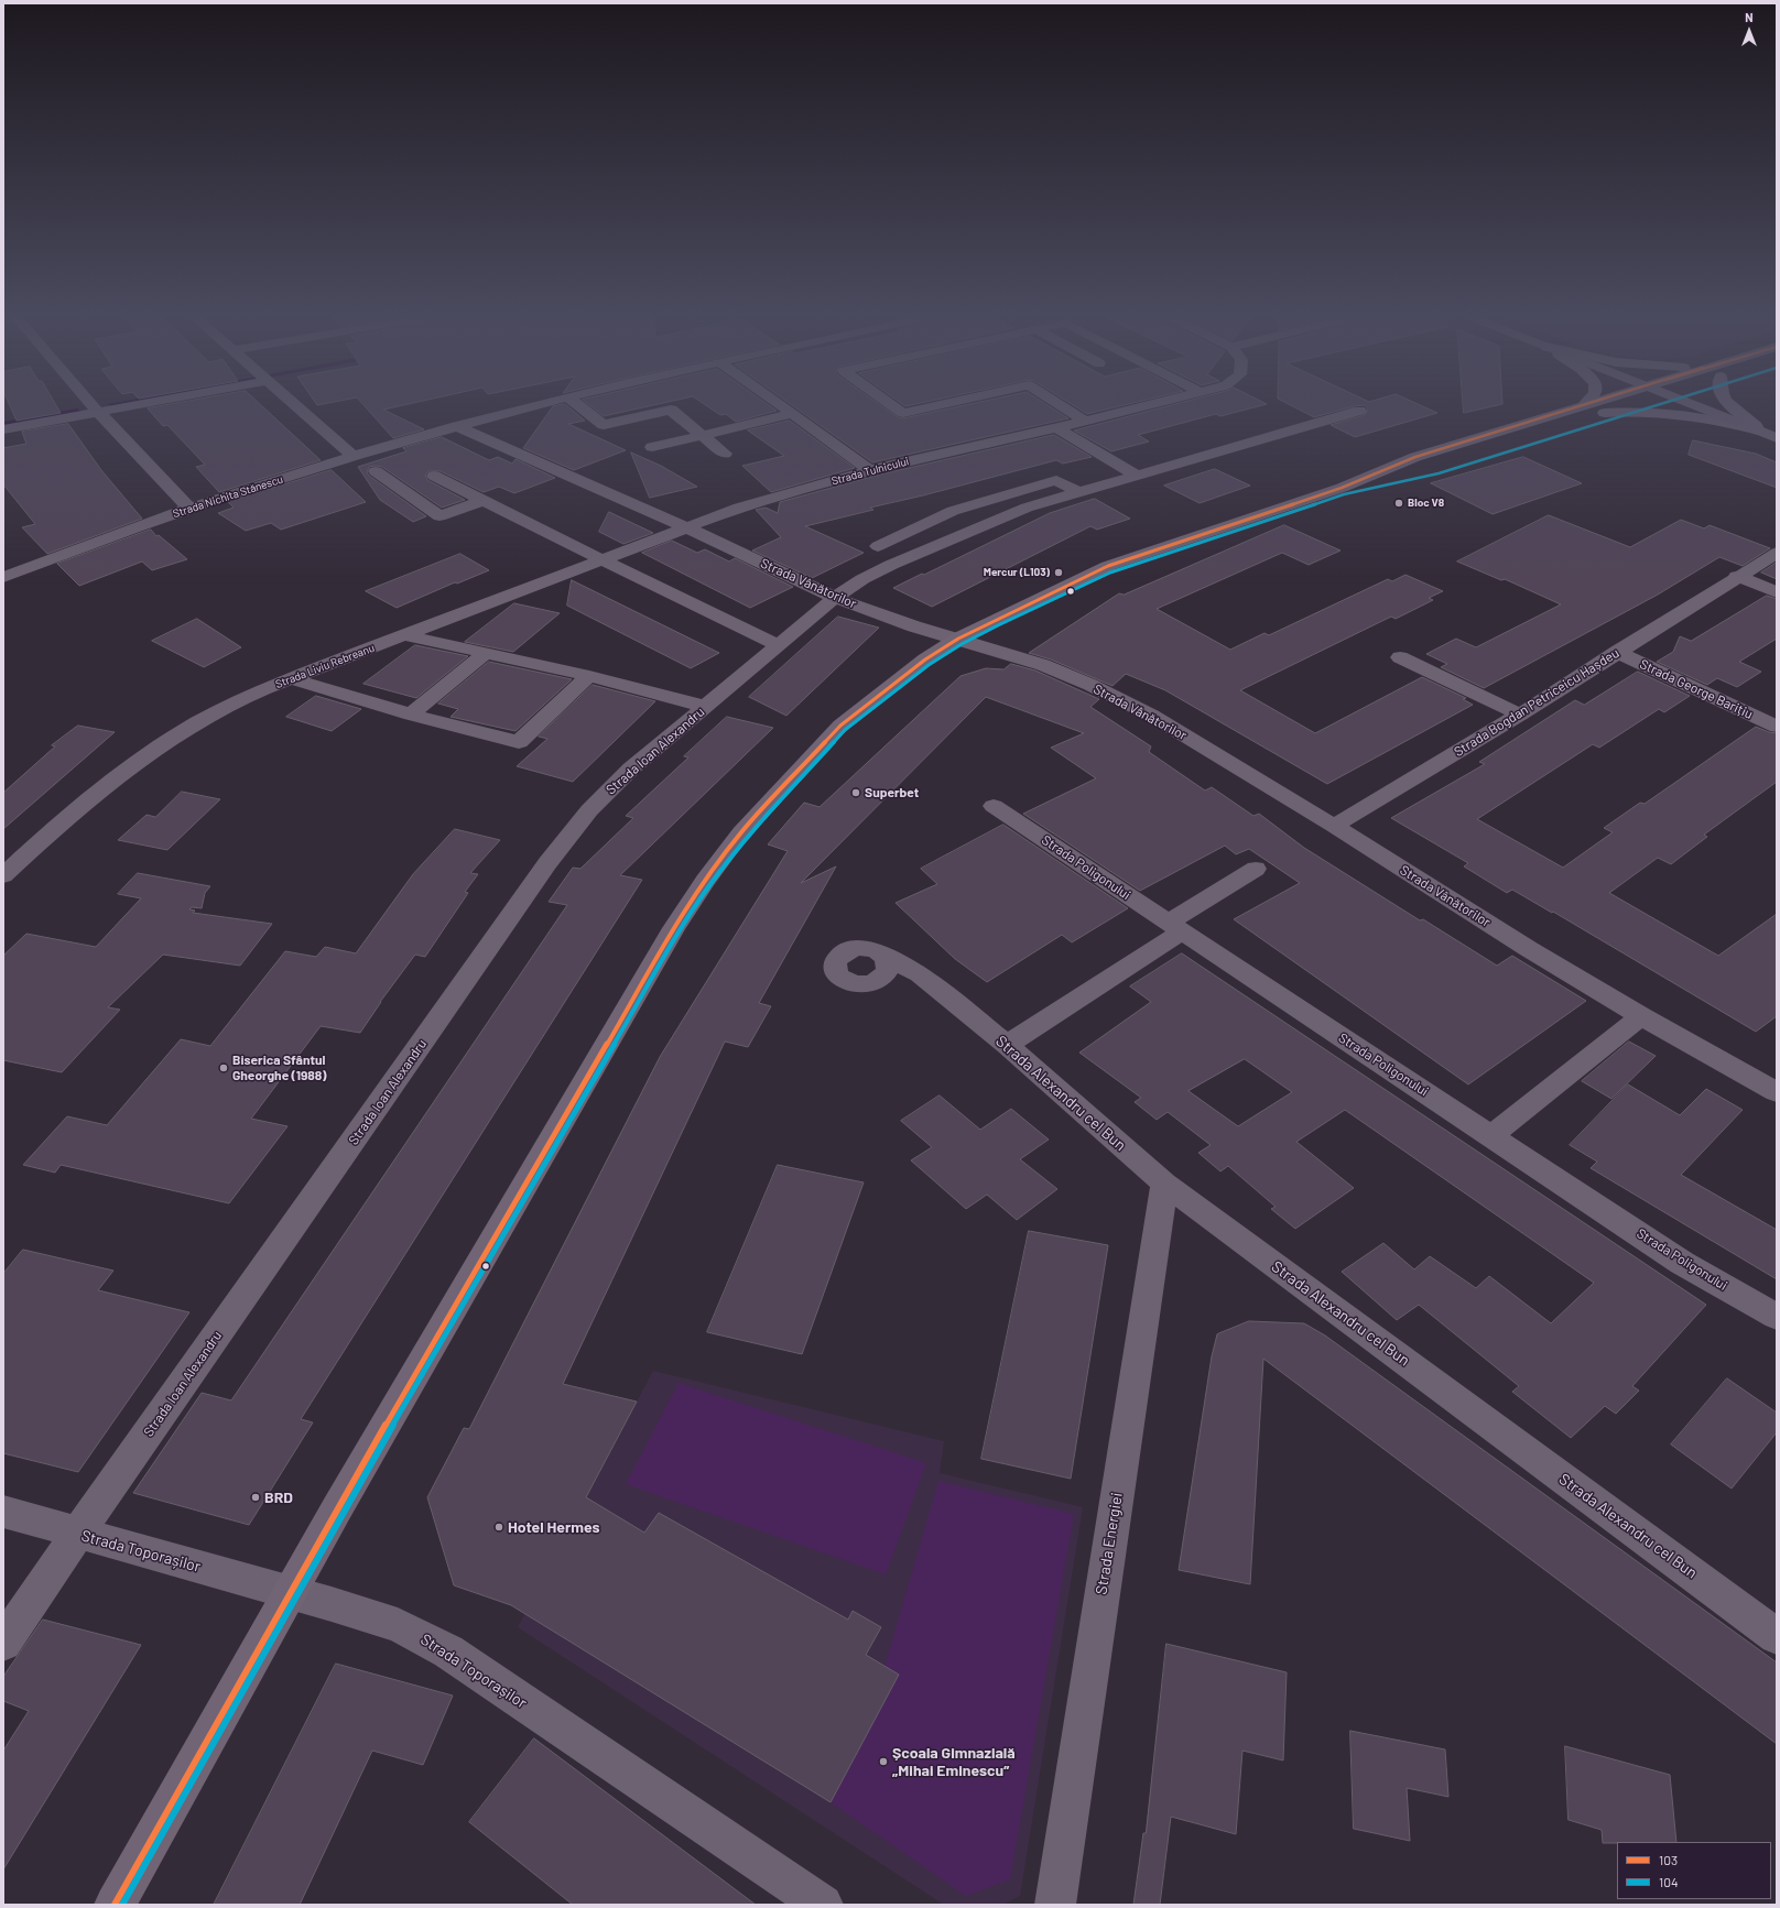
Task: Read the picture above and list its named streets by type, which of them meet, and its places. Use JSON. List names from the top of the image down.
{
  "streets": {
    "street": [
      "Strada Tulnicului",
      "Strada Nichita Stănescu",
      "Strada Vânătorilor",
      "Strada Liviu Rebreanu",
      "Strada George Barițiu",
      "Strada Bogdan Petriceicu Hașdeu",
      "Strada Ioan Alexandru",
      "Strada Poligonului",
      "Strada Alexandru cel Bun",
      "Strada Energiei",
      "Strada Toporașilor"
    ]
  },
  "crossings": [
    ["Strada Tulnicului", "Strada Vânătorilor"],
    ["Strada Tulnicului", "Strada Liviu Rebreanu"],
    ["Strada Nichita Stănescu", "Strada Vânătorilor"],
    ["Strada Vânătorilor", "Strada Liviu Rebreanu"],
    ["Strada Vânătorilor", "Strada Bogdan Petriceicu Hașdeu"],
    ["Strada Vânătorilor", "Strada Ioan Alexandru"],
    ["Strada George Barițiu", "Strada Bogdan Petriceicu Hașdeu"],
    ["Strada Ioan Alexandru", "Strada Toporașilor"],
    ["Strada Alexandru cel Bun", "Strada Energiei"]
  ],
  "places": [
    "Bloc V8",
    "Mercur (L103)",
    "Superbet",
    "Biserica Sfântul Gheorghe (1988)",
    "BRD",
    "Hotel Hermes",
    "Școala Gimnazială „Mihai Eminescu”"
  ],
  "lines": ["transit line 103", "transit line 104"],
  "legend": ["103", "104"],
  "north": "top"
}
